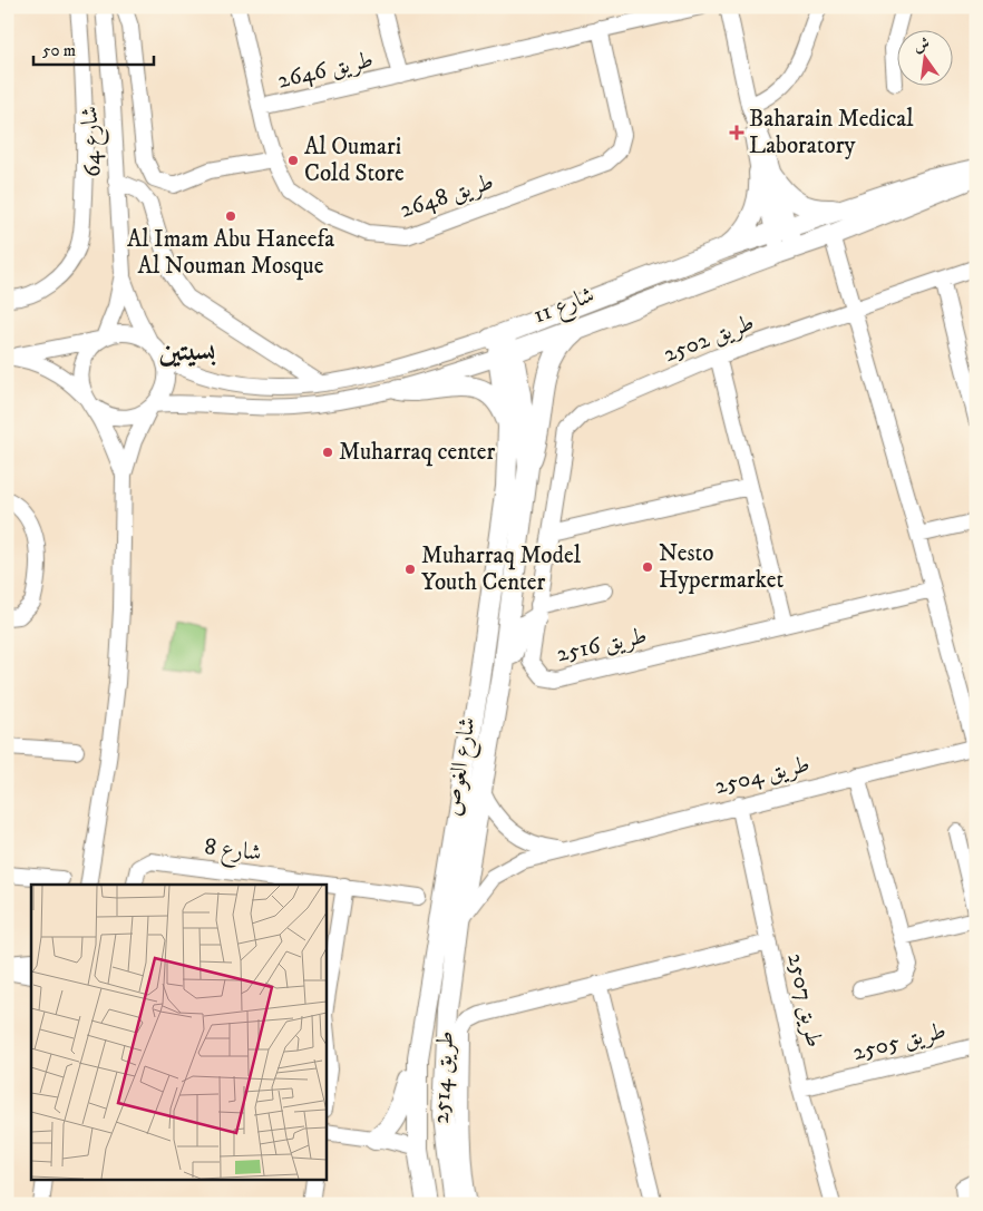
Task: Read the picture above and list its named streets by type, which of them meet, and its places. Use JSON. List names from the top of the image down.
{
  "streets": {
    "main road": ["شارع 11", "شارع الغوص"],
    "street": [
      "طريق 2646",
      "شارع 64",
      "طريق 2648",
      "طريق 2502",
      "طريق 2516",
      "طريق 2504",
      "شارع 8",
      "طريق 2507",
      "طريق 2505",
      "طريق 2514"
    ]
  },
  "crossings": [
    ["طريق 2646", "طريق 2648"],
    ["شارع 64", "شارع 11"],
    ["شارع 11", "شارع الغوص"],
    ["طريق 2502", "طريق 2516"],
    ["شارع الغوص", "طريق 2504"],
    ["طريق 2504", "طريق 2507"],
    ["طريق 2507", "طريق 2505"],
    ["طريق 2507", "طريق 2514"]
  ],
  "districts": ["بسيتين"],
  "places": {
    "health": ["Baharain Medical Laboratory"],
    "other": [
      "Al Oumari Cold Store",
      "Al Imam Abu Haneefa Al Nouman Mosque",
      "Muharraq center",
      "Nesto Hypermarket",
      "Muharraq Model Youth Center"
    ]
  },
  "scale_bar": "50 m",
  "north": "top"
}
